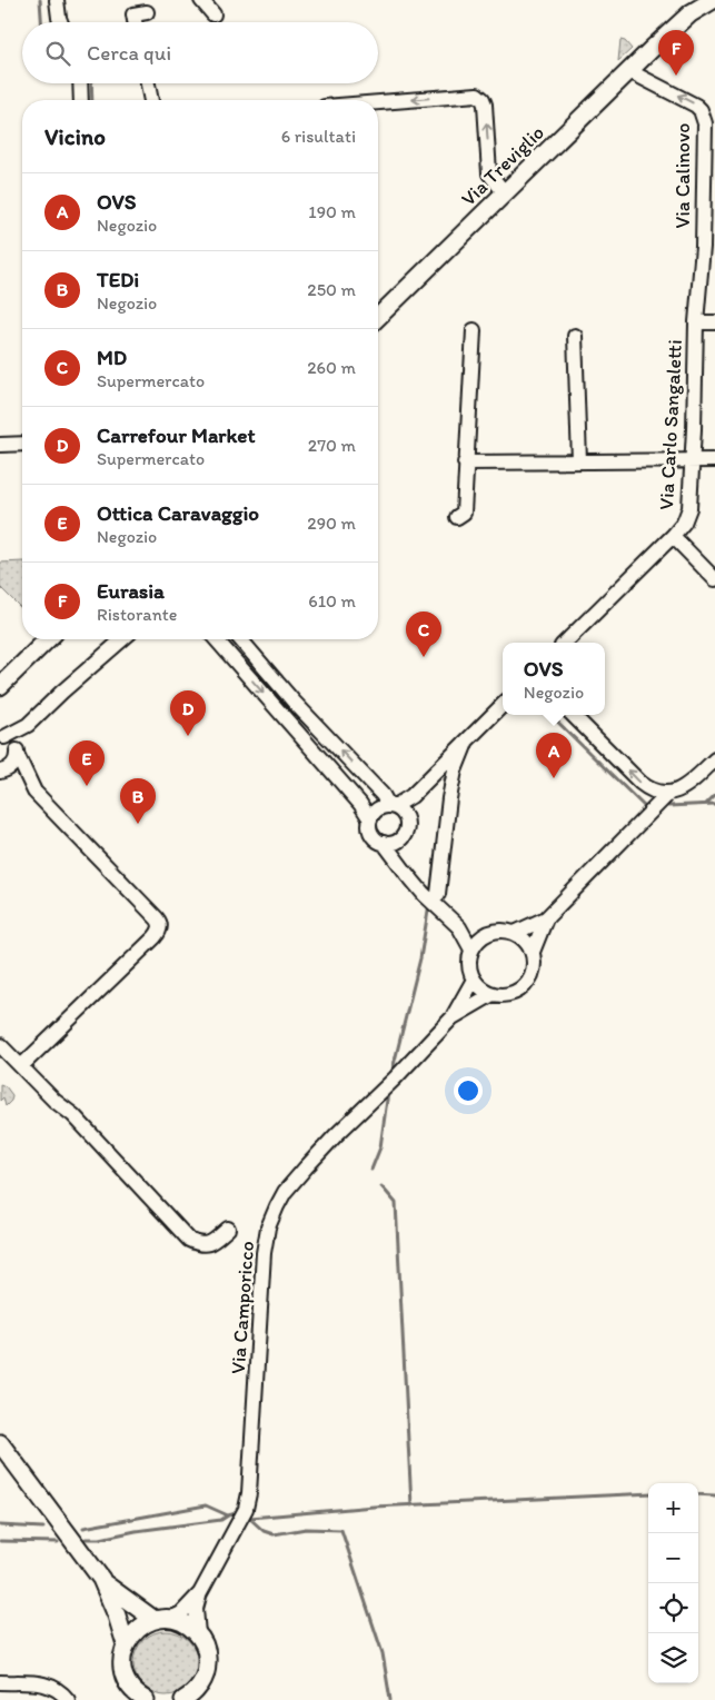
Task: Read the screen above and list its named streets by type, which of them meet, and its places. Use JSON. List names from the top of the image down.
{
  "streets": {
    "main road": ["Via Treviglio"],
    "street": ["Via Calinovo", "Via Carlo Sangaletti", "Via Camporicco"]
  },
  "crossings": [
    ["Via Treviglio", "Via Calinovo"],
    ["Via Calinovo", "Via Carlo Sangaletti"]
  ],
  "one_way": ["Via Calinovo"],
  "page": {
    "search": "Cerca qui",
    "pins": [
      "F",
      "C",
      "D",
      "A",
      "E",
      "B"
    ],
    "heading": ["Vicino", "6 risultati"],
    "list": [
      {
        "mark": "A",
        "name": "OVS",
        "note": "Negozio",
        "value": "190 m"
      },
      {
        "mark": "B",
        "name": "TEDi",
        "note": "Negozio",
        "value": "250 m"
      },
      {
        "mark": "C",
        "name": "MD",
        "note": "Supermercato",
        "value": "260 m"
      },
      {
        "mark": "D",
        "name": "Carrefour Market",
        "note": "Supermercato",
        "value": "270 m"
      },
      {
        "mark": "E",
        "name": "Ottica Caravaggio",
        "note": "Negozio",
        "value": "290 m"
      },
      {
        "mark": "F",
        "name": "Eurasia",
        "note": "Ristorante",
        "value": "610 m"
      }
    ],
    "popup": ["OVS", "Negozio"],
    "map_buttons": ["+", "−"]
  }
}
